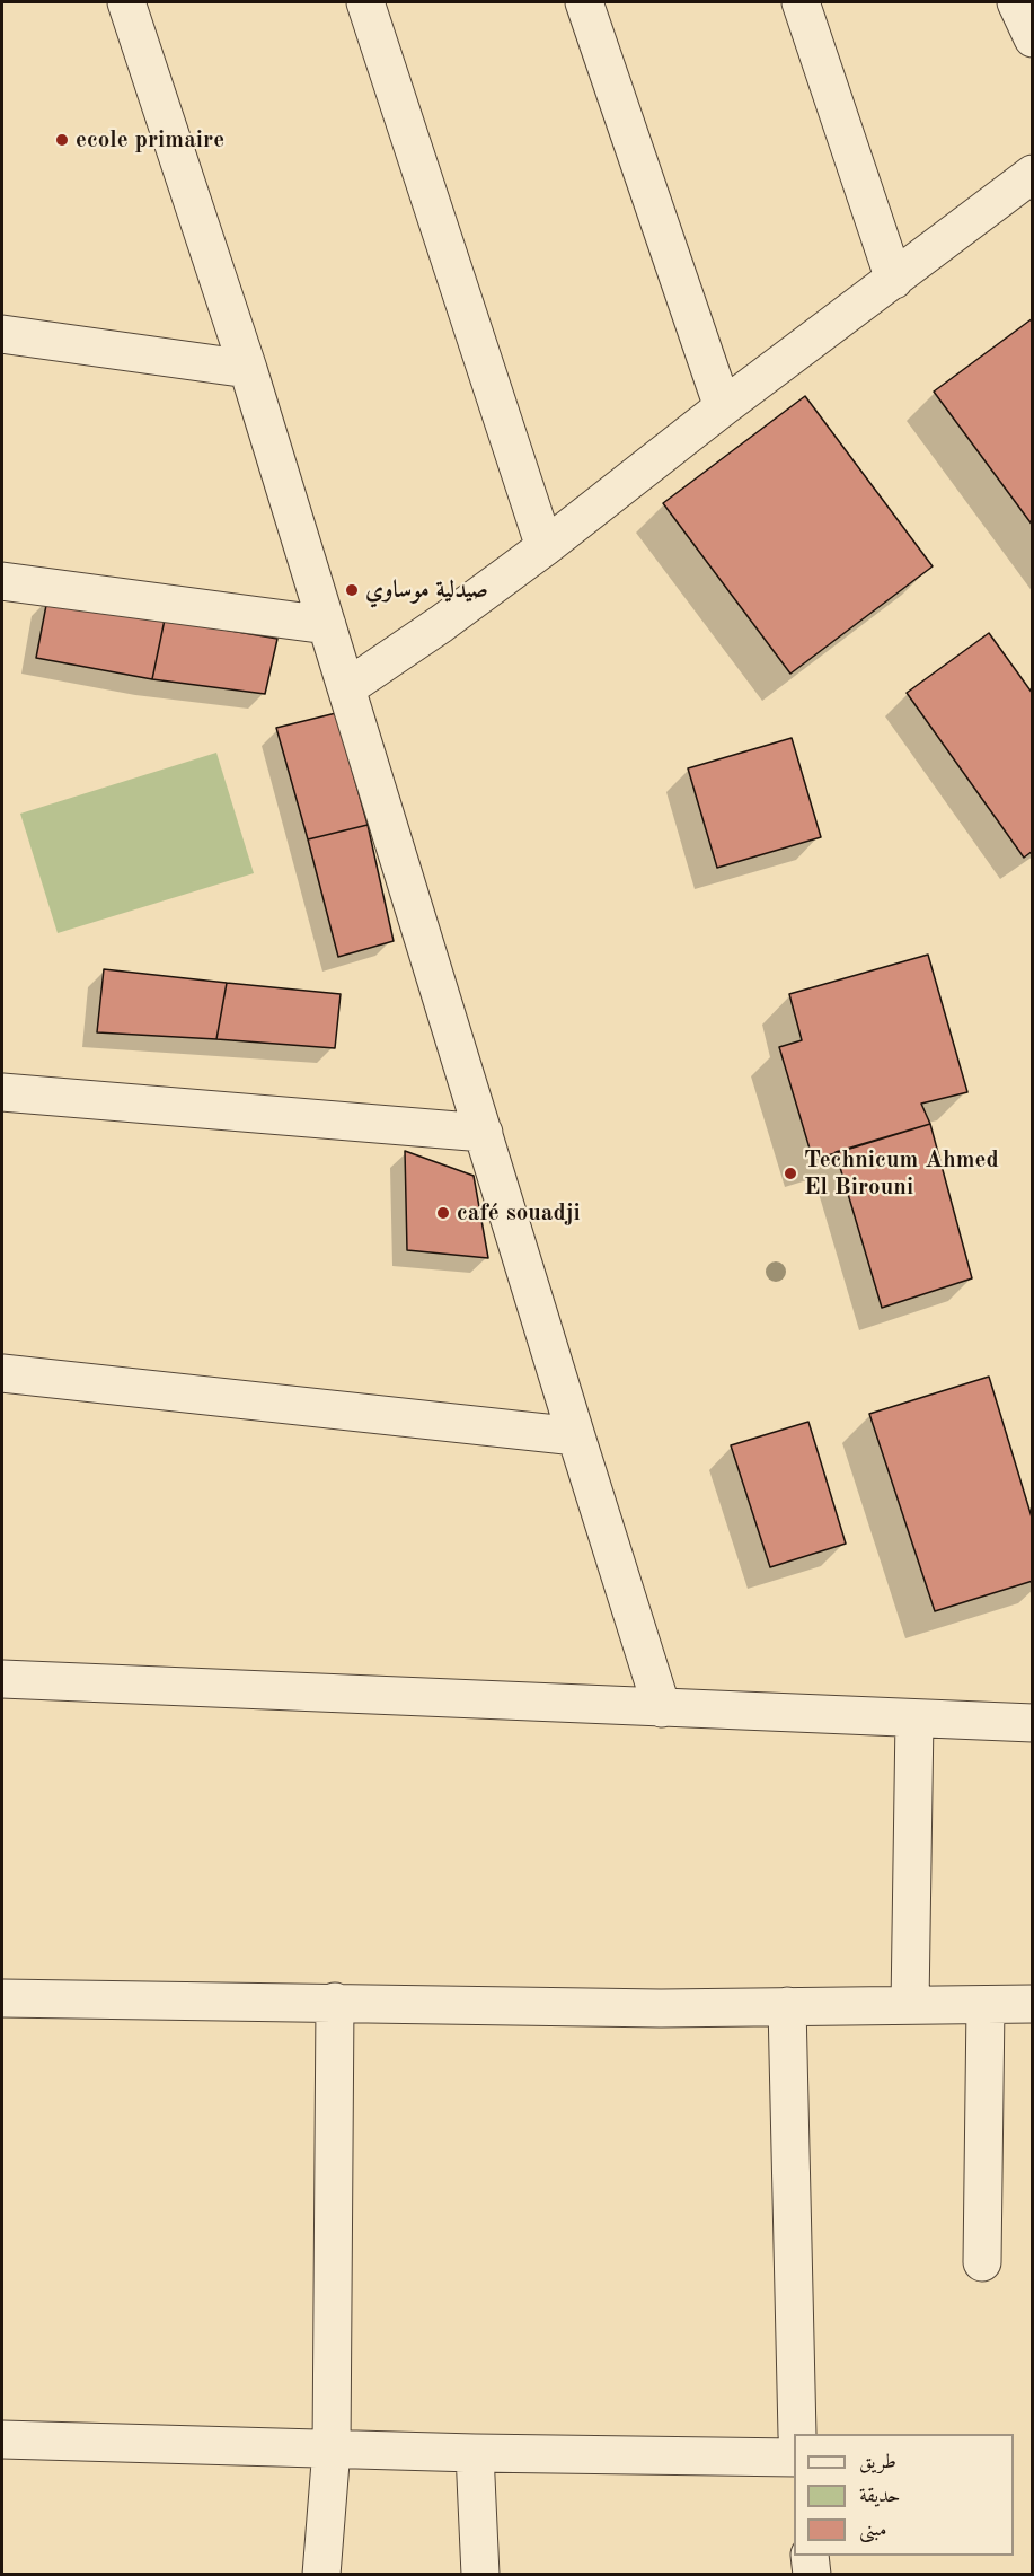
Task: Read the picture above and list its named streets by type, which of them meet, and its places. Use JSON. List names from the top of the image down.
{
  "places": [
    "ecole primaire",
    "صيدلية موساوي",
    "Technicum Ahmed El Birouni",
    "café souadji"
  ],
  "legend": ["طريق", "حديقة", "مبنى"]
}
